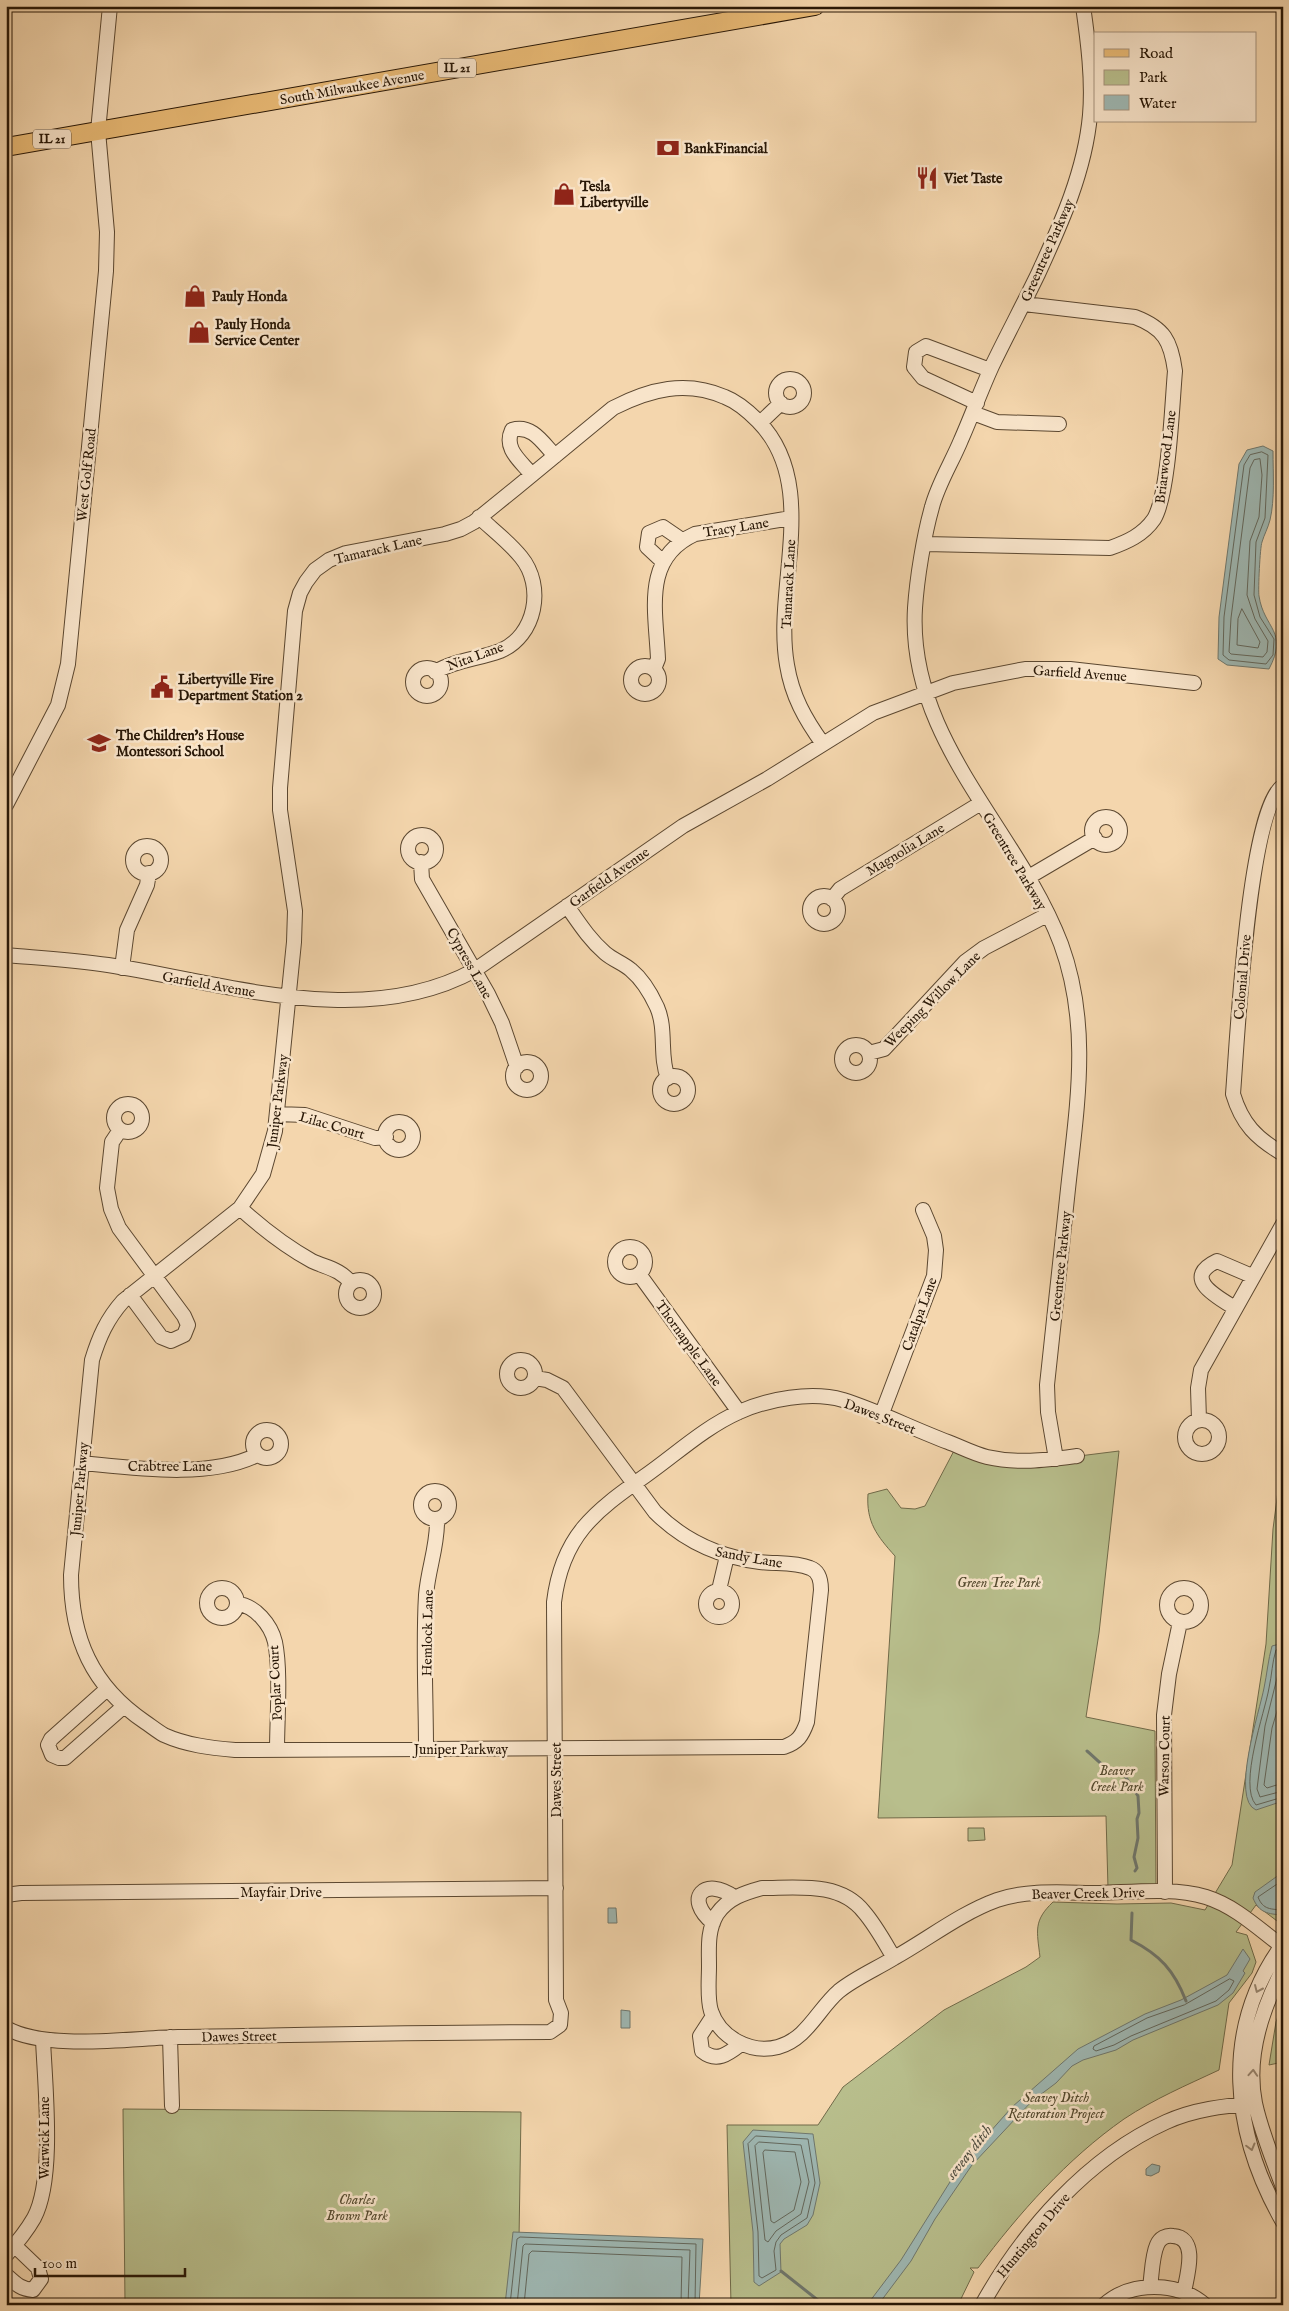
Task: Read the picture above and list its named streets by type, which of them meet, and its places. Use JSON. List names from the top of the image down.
{
  "streets": {
    "main road": ["IL 21", "South Milwaukee Avenue"],
    "street": [
      "Greentree Parkway",
      "Briarwood Lane",
      "West Golf Road",
      "Tracy Lane",
      "Tamarack Lane",
      "Nita Lane",
      "Garfield Avenue",
      "Magnolia Lane",
      "Cypress Lane",
      "Colonial Drive",
      "Weeping Willow Lane",
      "Juniper Parkway",
      "Lilac Court",
      "Catalpa Lane",
      "Thornapple Lane",
      "Dawes Street",
      "Crabtree Lane",
      "Sandy Lane",
      "Hemlock Lane",
      "Poplar Court",
      "Warson Court",
      "Mayfair Drive",
      "Beaver Creek Drive",
      "Warwick Lane",
      "Huntington Drive"
    ]
  },
  "crossings": [
    ["South Milwaukee Avenue", "West Golf Road"],
    ["Greentree Parkway", "Briarwood Lane"],
    ["Greentree Parkway", "Garfield Avenue"],
    ["Greentree Parkway", "Magnolia Lane"],
    ["Greentree Parkway", "Weeping Willow Lane"],
    ["Greentree Parkway", "Dawes Street"],
    ["Tracy Lane", "Tamarack Lane"],
    ["Tamarack Lane", "Nita Lane"],
    ["Tamarack Lane", "Garfield Avenue"],
    ["Tamarack Lane", "Juniper Parkway"],
    ["Garfield Avenue", "Cypress Lane"],
    ["Garfield Avenue", "Juniper Parkway"],
    ["Juniper Parkway", "Lilac Court"],
    ["Juniper Parkway", "Dawes Street"],
    ["Juniper Parkway", "Crabtree Lane"],
    ["Juniper Parkway", "Sandy Lane"],
    ["Juniper Parkway", "Hemlock Lane"],
    ["Juniper Parkway", "Poplar Court"],
    ["Catalpa Lane", "Dawes Street"],
    ["Thornapple Lane", "Dawes Street"],
    ["Dawes Street", "Sandy Lane"],
    ["Dawes Street", "Mayfair Drive"],
    ["Dawes Street", "Warwick Lane"],
    ["Warson Court", "Beaver Creek Drive"]
  ],
  "water": ["seveay ditch"],
  "parks": [
    "Green Tree Park",
    "Beaver Creek Park",
    "Seavey Ditch Restoration Project",
    "Charles Brown Park"
  ],
  "places": {
    "bank": ["BankFinancial"],
    "restaurant": ["Viet Taste"],
    "shop": ["Tesla Libertyville", "Pauly Honda", "Pauly Honda Service Center"],
    "public building": ["Libertyville Fire Department Station 2"],
    "school or university": ["The Children's House Montessori School"]
  },
  "legend": ["Road", "Park", "Water"],
  "scale_bar": "100 m"
}
